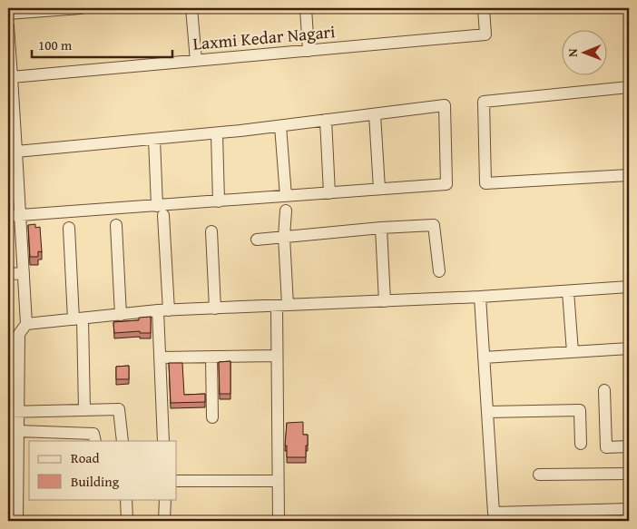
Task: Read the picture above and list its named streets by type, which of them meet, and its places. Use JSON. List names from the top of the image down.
{
  "streets": {
    "street": ["Laxmi Kedar Nagari"]
  },
  "legend": ["Road", "Building"],
  "scale_bar": "100 m",
  "north": "left"
}
